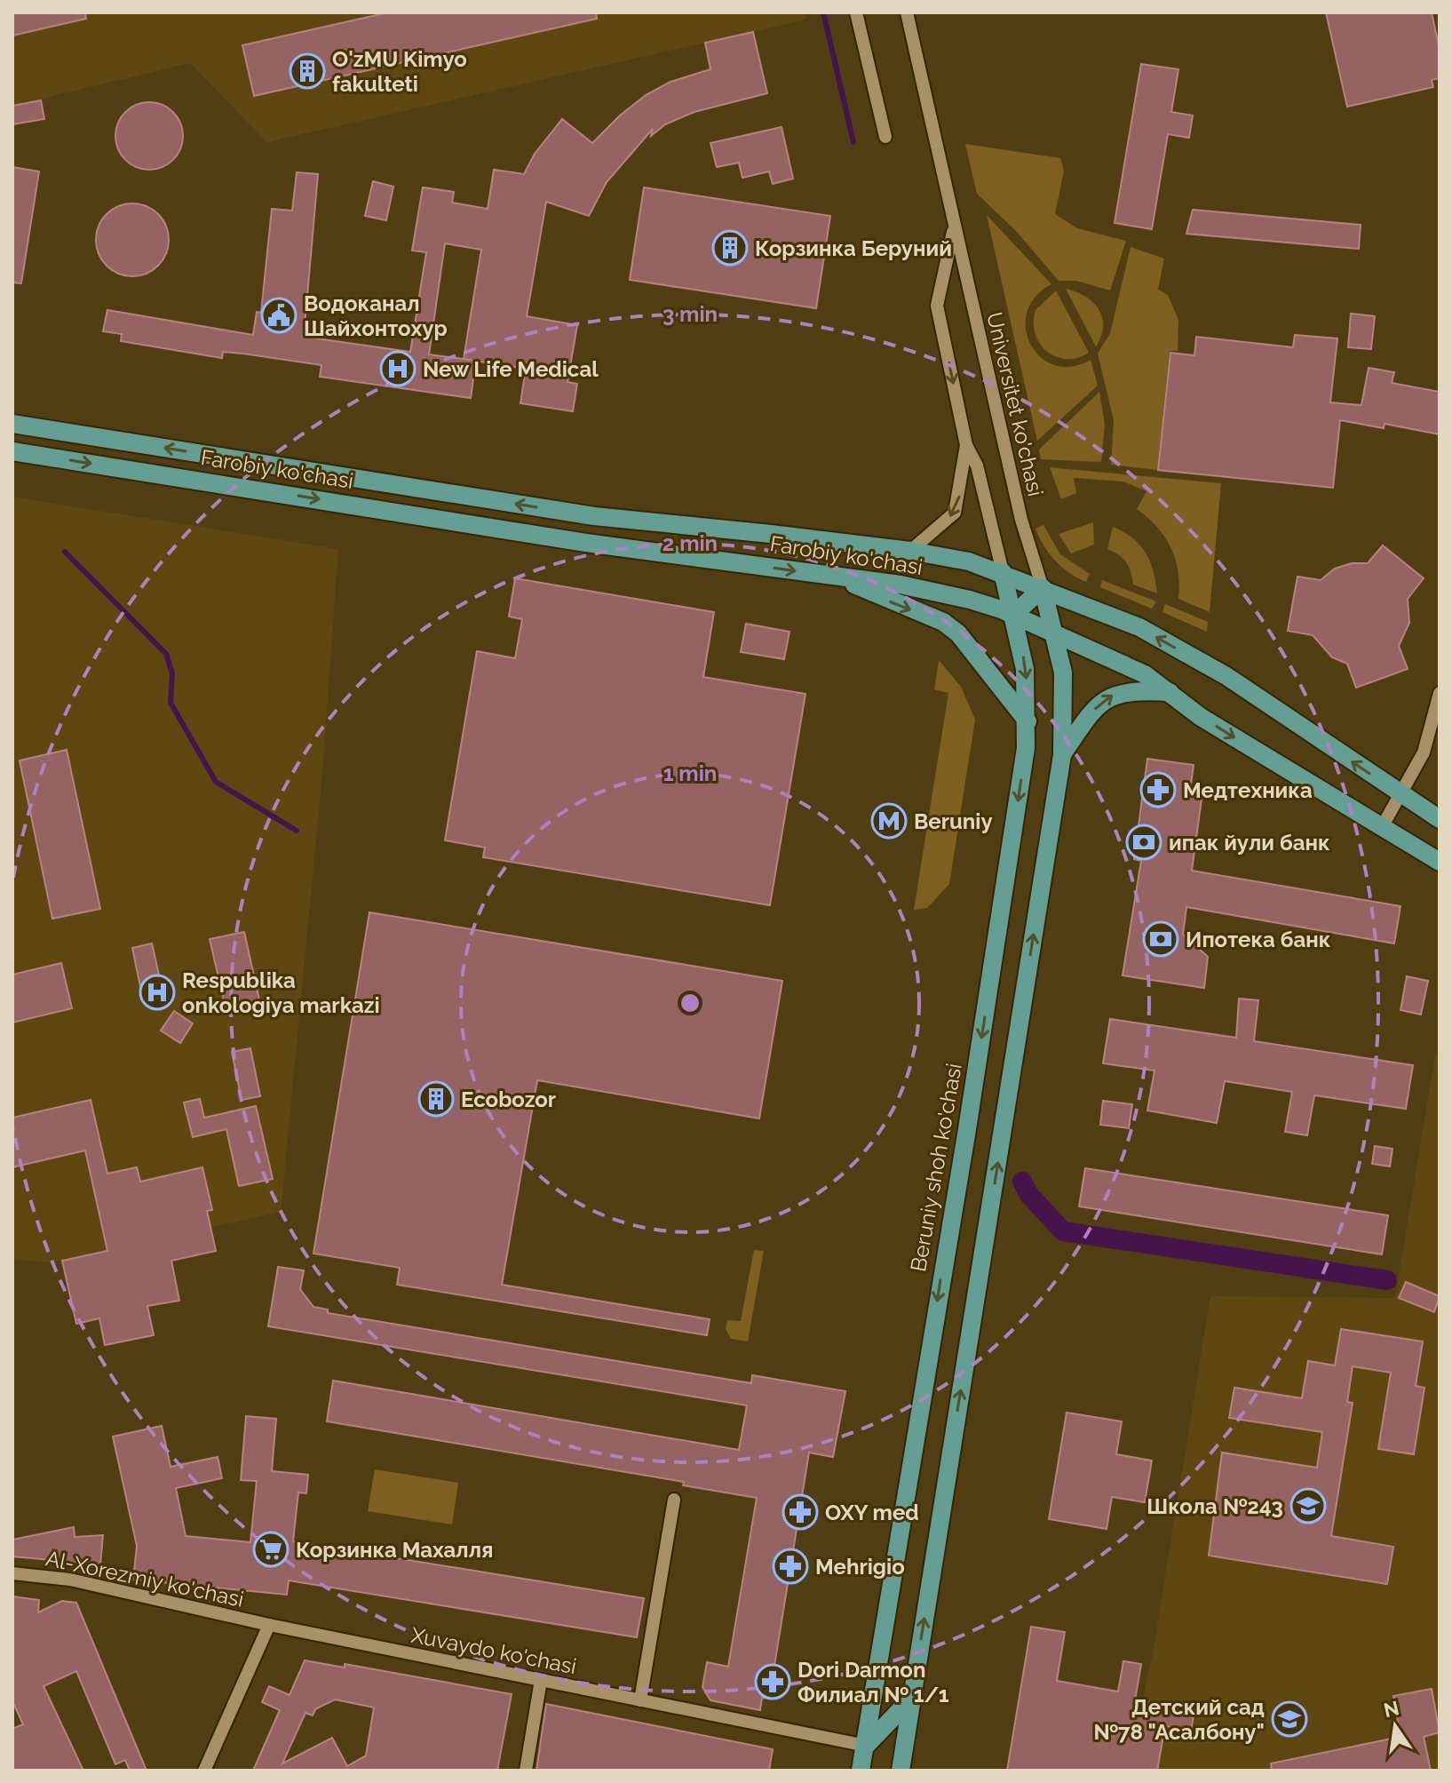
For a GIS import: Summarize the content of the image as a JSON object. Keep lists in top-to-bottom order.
{
  "streets": {
    "main road": ["Farobiy ko'chasi", "Beruniy shoh ko'chasi"],
    "street": ["Universitet ko'chasi", "Al-Xorezmiy ko'chasi", "Xuvaydo ko'chasi"]
  },
  "crossings": [
    ["Universitet ko'chasi", "Farobiy ko'chasi"],
    ["Universitet ko'chasi", "Beruniy shoh ko'chasi"],
    ["Farobiy ko'chasi", "Beruniy shoh ko'chasi"],
    ["Beruniy shoh ko'chasi", "Xuvaydo ko'chasi"],
    ["Al-Xorezmiy ko'chasi", "Xuvaydo ko'chasi"]
  ],
  "places": {
    "building": ["O'zMU Kimyo fakulteti", "Корзинка Беруний", "Ecobozor"],
    "public building": ["Водоканал Шайхонтохур"],
    "hospital": ["New Life Medical", "Respublika onkologiya markazi"],
    "pharmacy": [
      "Медтехника",
      "OXY med",
      "Mehrigio",
      "Dori Darmon Филиал № 1/1"
    ],
    "metro station": ["Beruniy"],
    "bank": ["ипак йули банк", "Ипотека банк"],
    "school or university": ["Школа №243", "Детский сад №78 \"Асалбону\""],
    "supermarket": ["Корзинка Махалля"]
  },
  "north": "top",
  "rings": ["3 min", "2 min", "1 min"]
}
